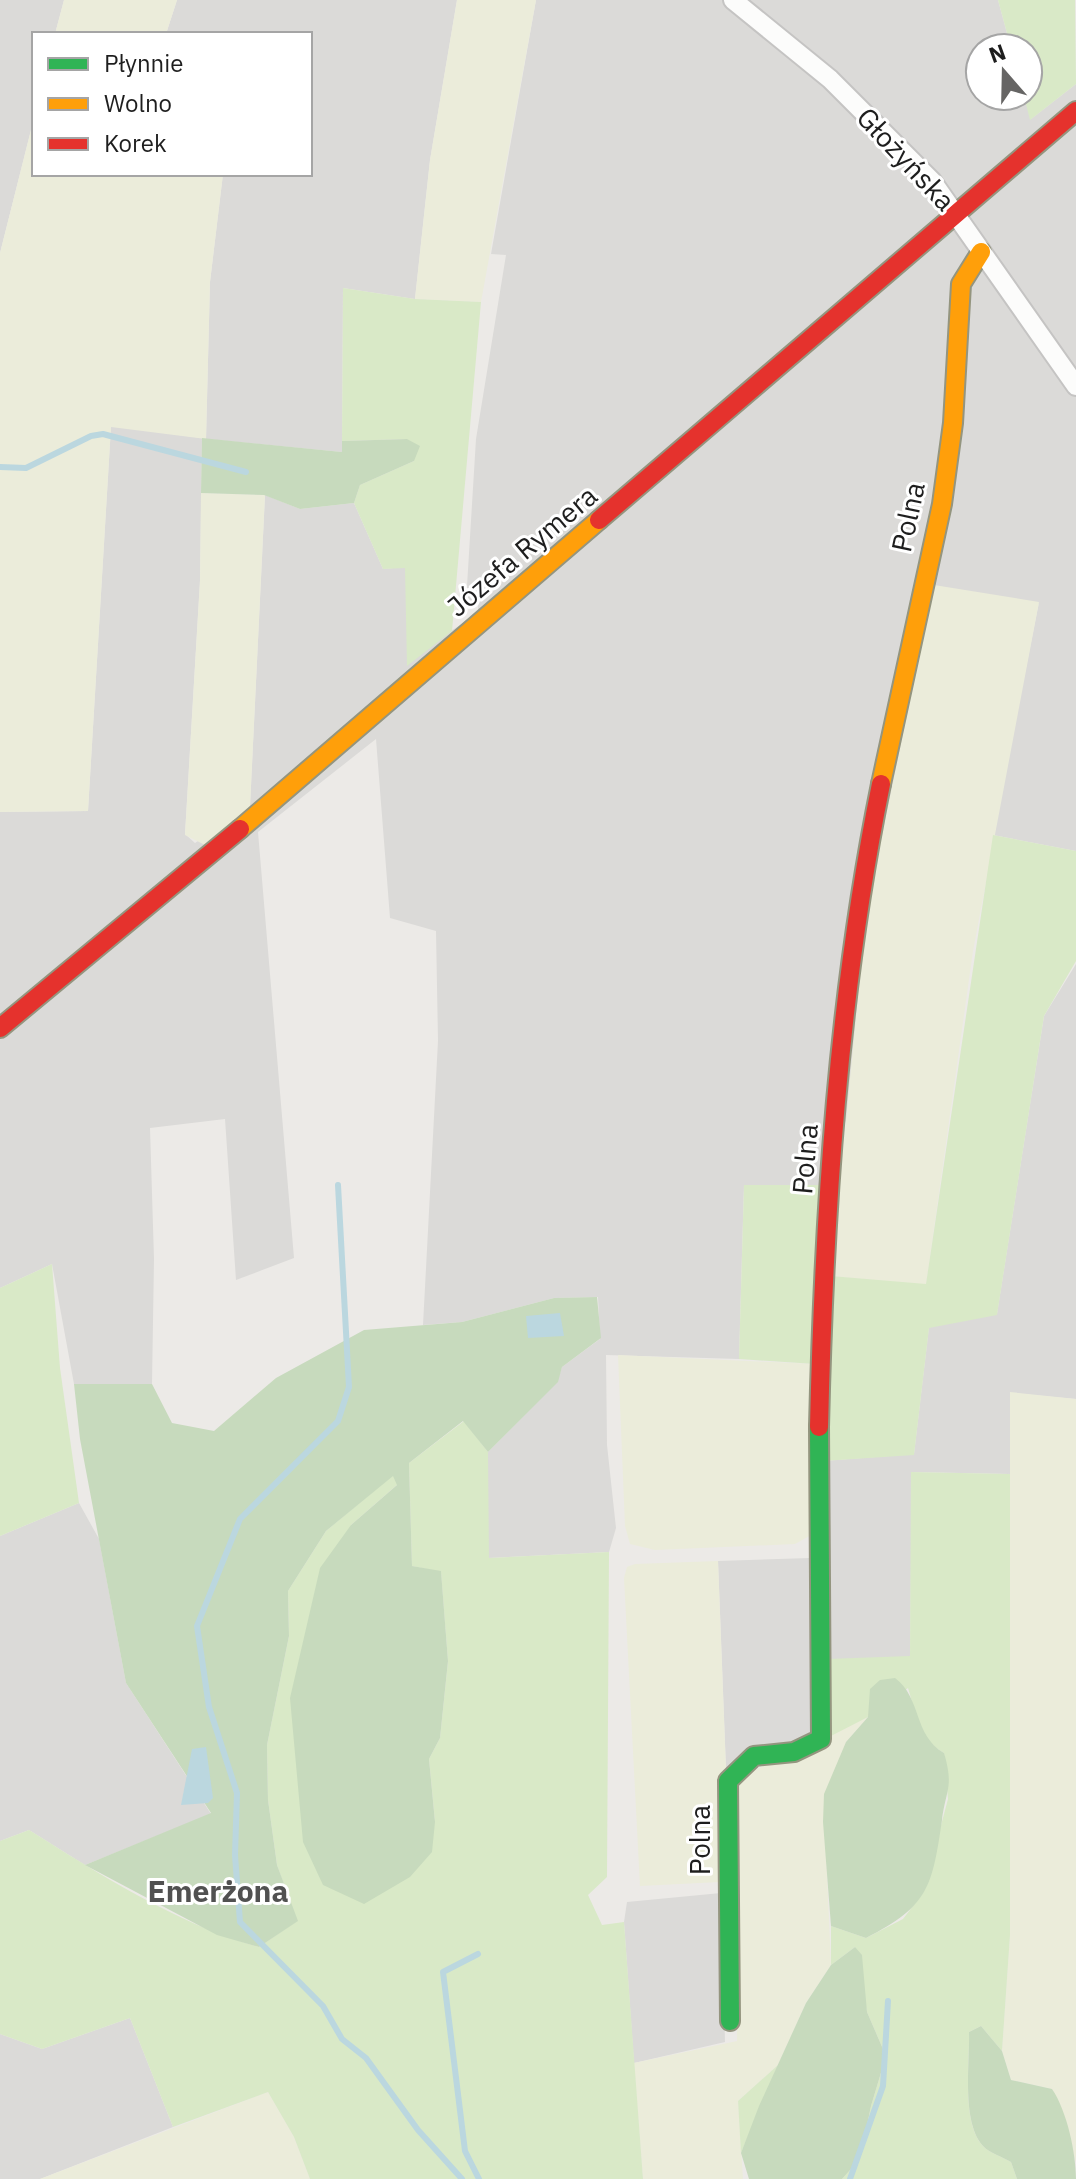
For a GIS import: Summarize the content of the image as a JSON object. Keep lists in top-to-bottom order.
{
  "streets": {
    "street": ["Głożyńska", "Polna", "Józefa Rymera"]
  },
  "crossings": [
    ["Głożyńska", "Polna"],
    ["Głożyńska", "Józefa Rymera"]
  ],
  "districts": ["Emerżona"],
  "legend": ["Płynnie", "Wolno", "Korek"],
  "north": "top"
}
